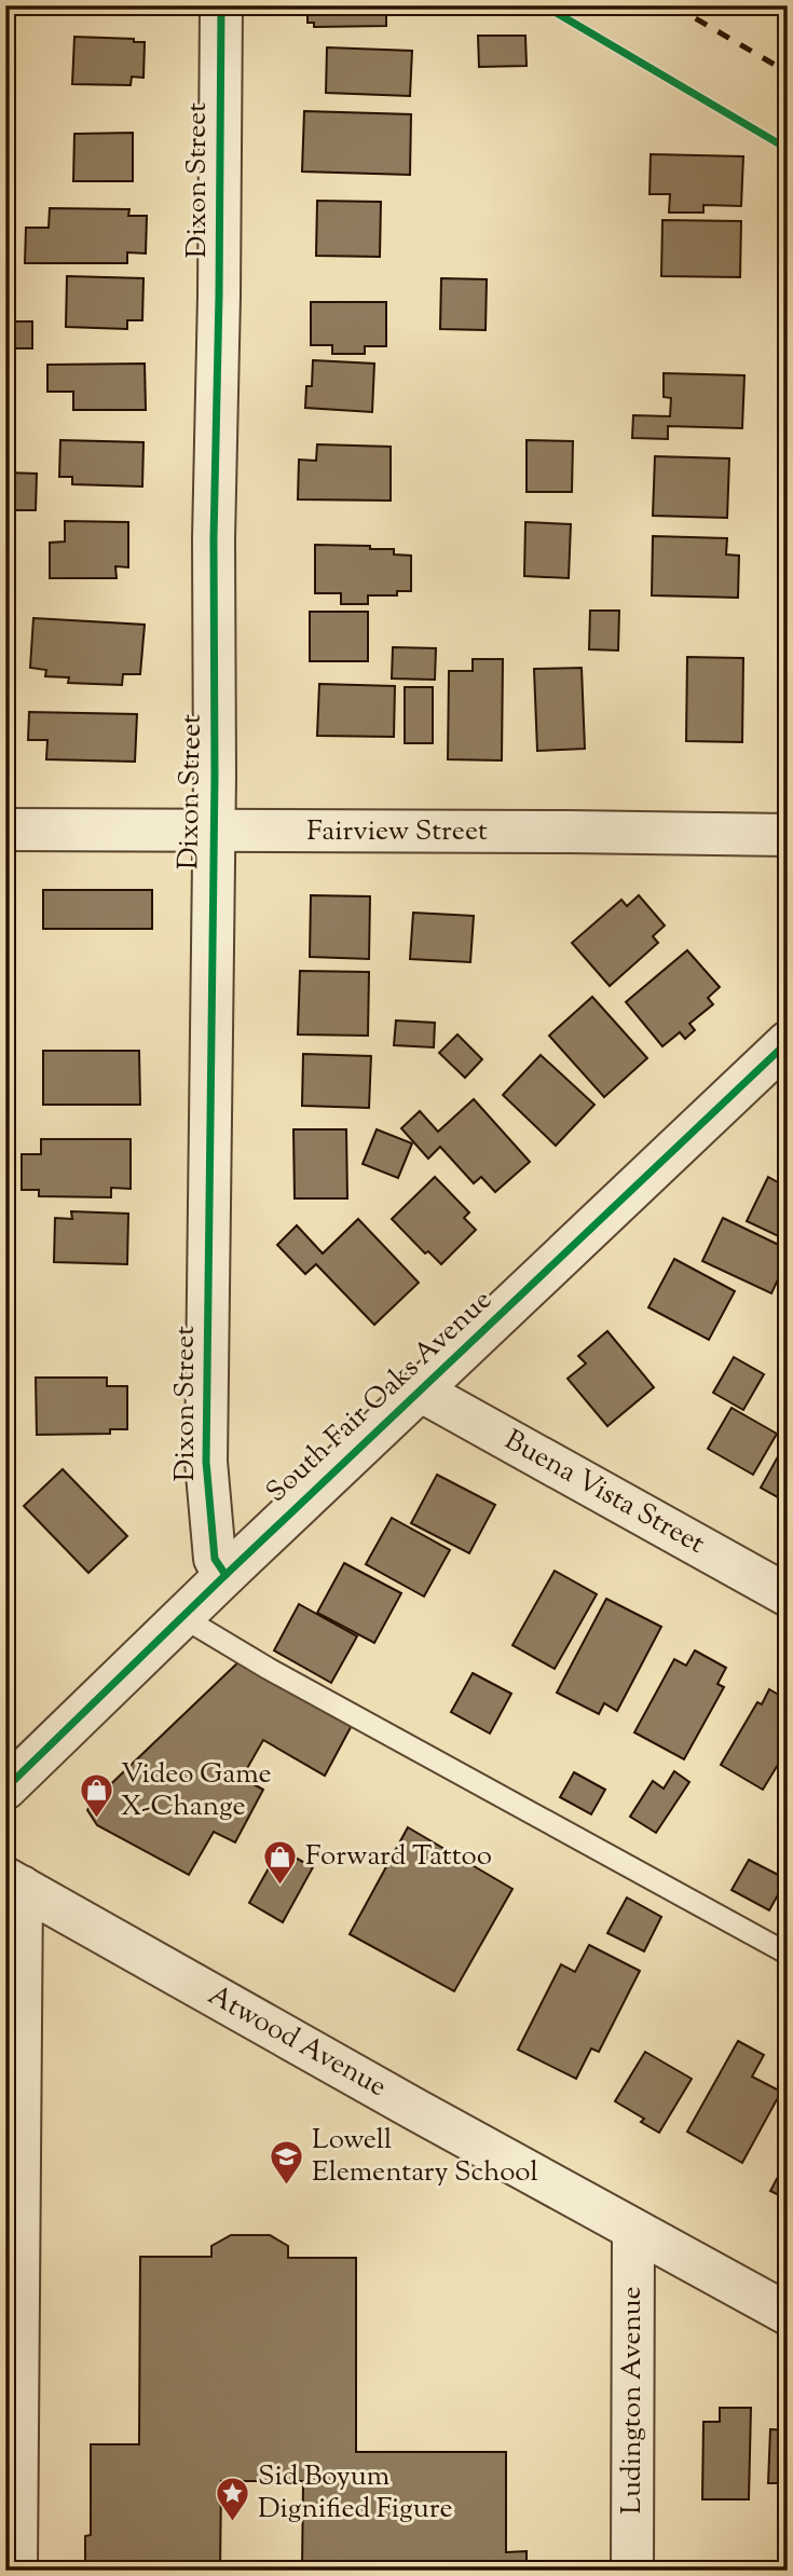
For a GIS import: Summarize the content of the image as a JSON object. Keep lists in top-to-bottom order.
{
  "streets": {
    "street": [
      "Dixon Street",
      "Fairview Street",
      "South Fair Oaks Avenue",
      "Buena Vista Street",
      "Atwood Avenue",
      "Ludington Avenue"
    ]
  },
  "crossings": [
    ["Dixon Street", "Fairview Street"],
    ["Dixon Street", "South Fair Oaks Avenue"],
    ["South Fair Oaks Avenue", "Buena Vista Street"],
    ["Atwood Avenue", "Ludington Avenue"]
  ],
  "places": {
    "shop": ["Video Game X-Change", "Forward Tattoo"],
    "school or university": ["Lowell Elementary School"],
    "place": ["Sid Boyum Dignified Figure"]
  }
}
